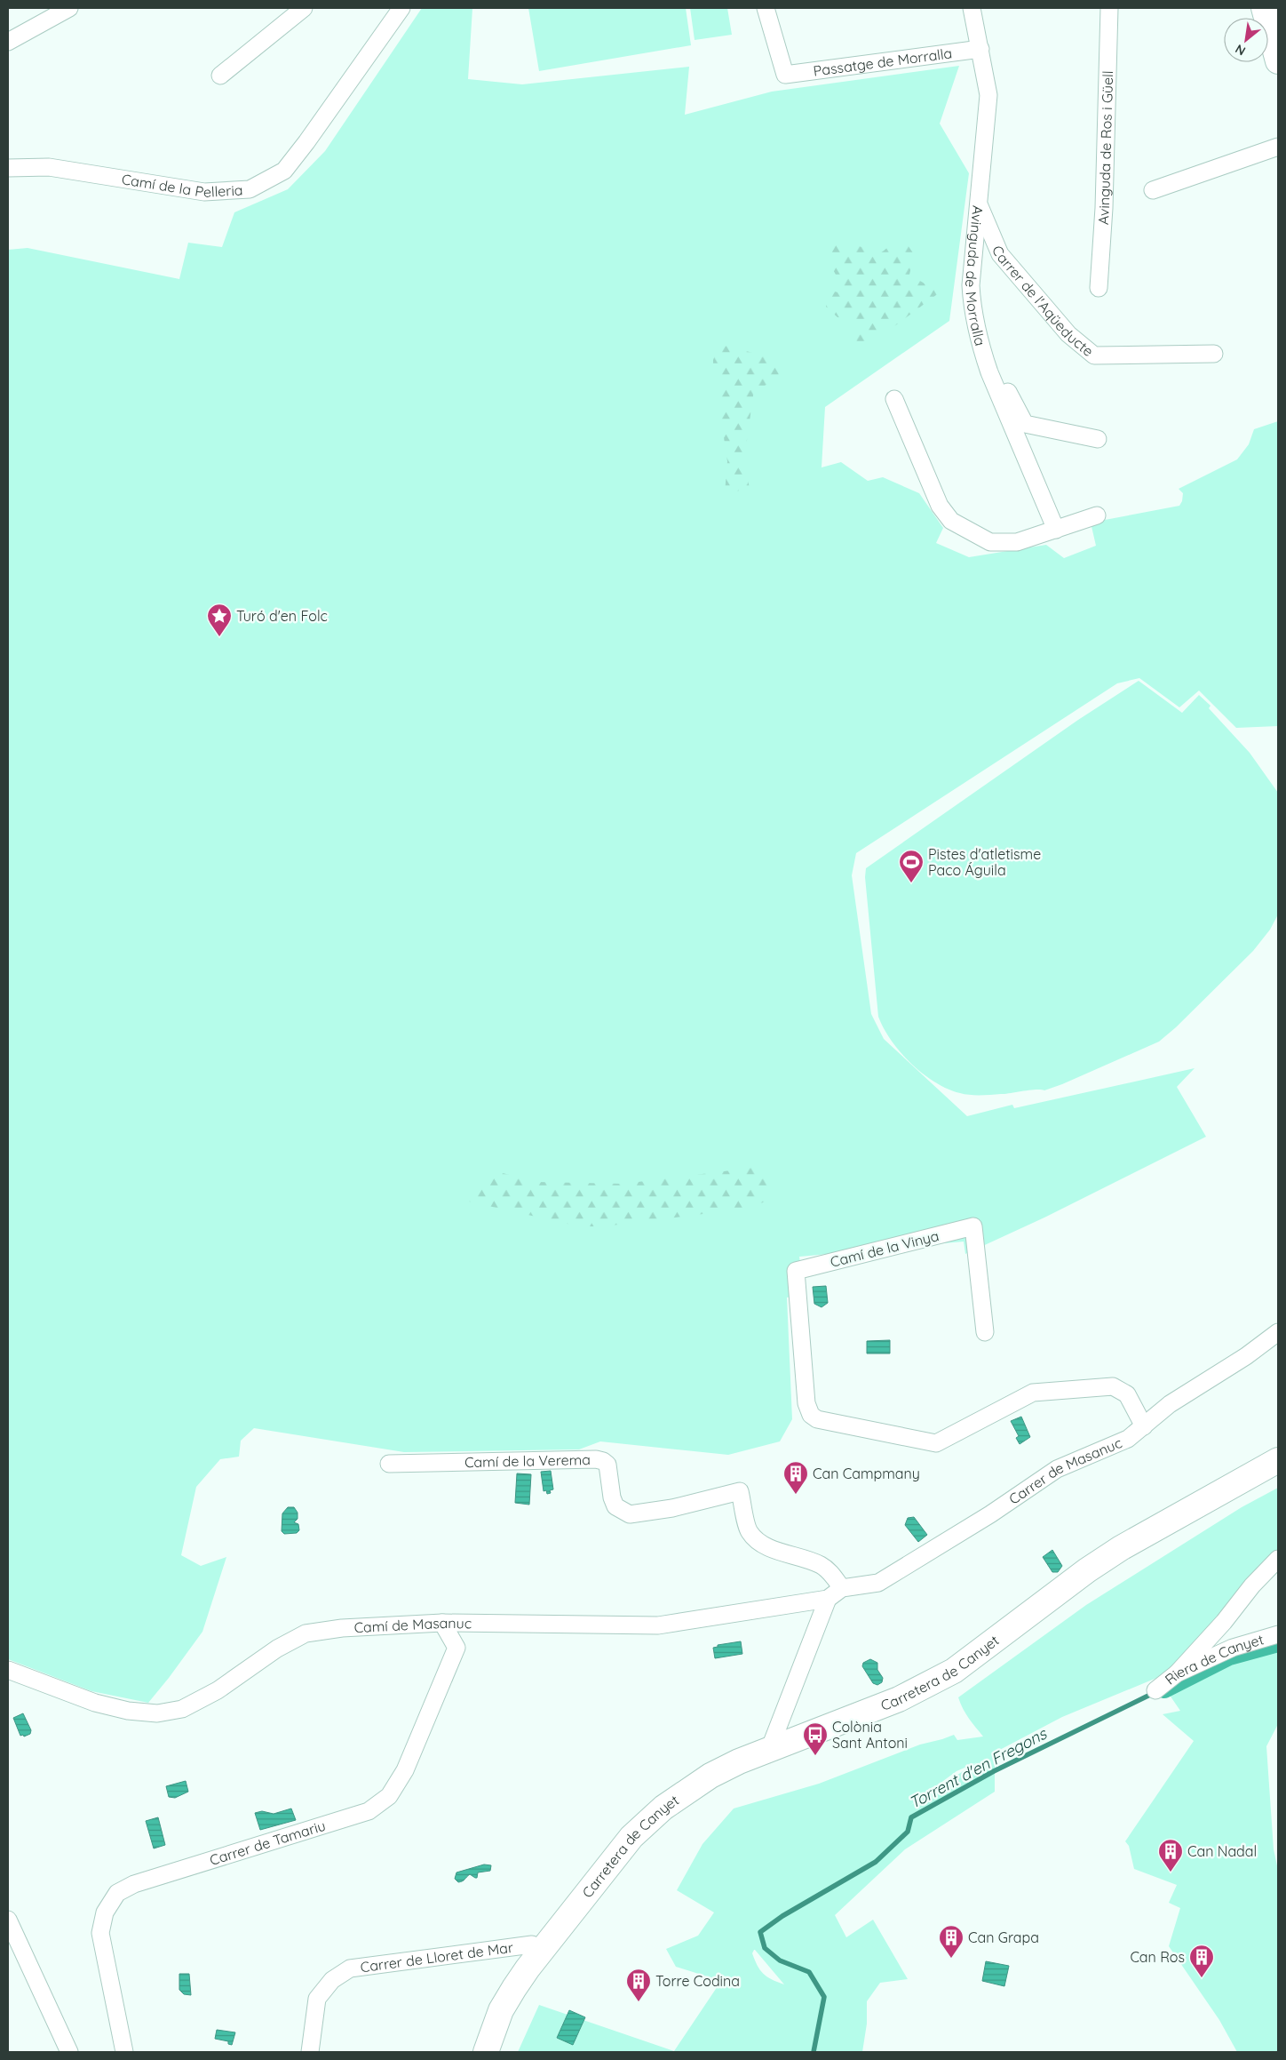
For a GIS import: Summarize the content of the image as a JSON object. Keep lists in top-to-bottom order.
{
  "streets": {
    "street": [
      "Passatge de Morralla",
      "Avinguda de Ros i Güell",
      "Camí de la Pelleria",
      "Avinguda de Morralla",
      "Carrer de l'Aqüeducte",
      "Camí de la Vinya",
      "Camí de la Verema",
      "Carrer de Masanuc",
      "Camí de Masanuc",
      "Riera de Canyet",
      "Carretera de Canyet",
      "Carrer de Tamariu",
      "Carrer de Lloret de Mar"
    ]
  },
  "crossings": [
    ["Passatge de Morralla", "Avinguda de Morralla"],
    ["Avinguda de Morralla", "Carrer de l'Aqüeducte"],
    ["Camí de la Vinya", "Carrer de Masanuc"],
    ["Camí de la Verema", "Carrer de Masanuc"],
    ["Camí de la Verema", "Camí de Masanuc"],
    ["Carrer de Masanuc", "Camí de Masanuc"],
    ["Camí de Masanuc", "Carrer de Tamariu"],
    ["Carretera de Canyet", "Carrer de Lloret de Mar"]
  ],
  "water": ["Torrent d'en Fregons"],
  "places": {
    "place": ["Turó d'en Folc"],
    "sports": ["Pistes d'atletisme Paco Águila"],
    "building": [
      "Can Campmany",
      "Can Nadal",
      "Can Grapa",
      "Can Ros",
      "Torre Codina"
    ],
    "bus stop": ["Colònia Sant Antoni"]
  },
  "north": "bottom left"
}
